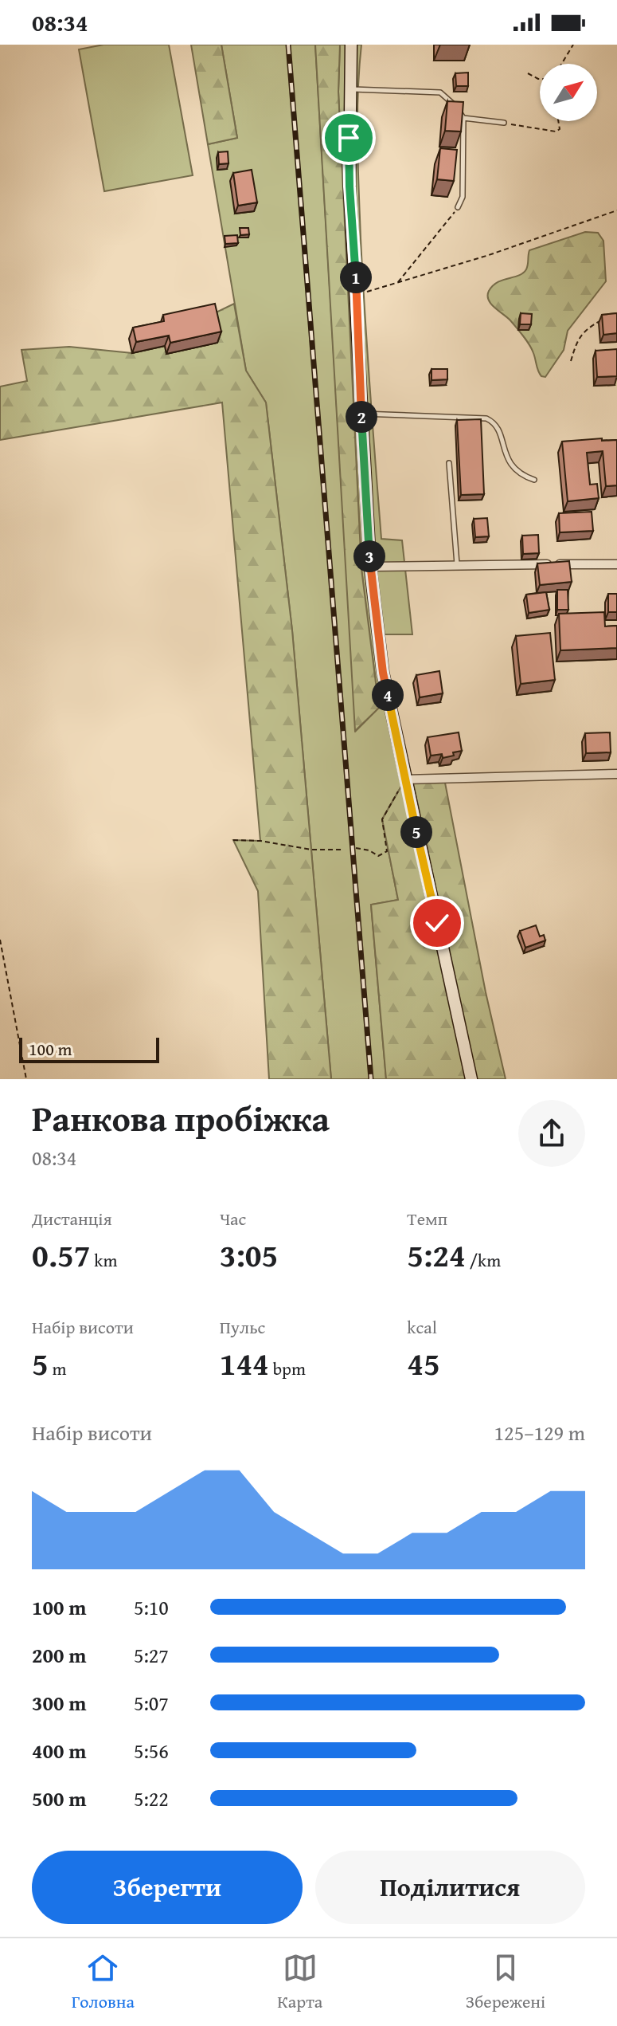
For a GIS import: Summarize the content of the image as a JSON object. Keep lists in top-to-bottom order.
{
  "scale_bar": "100 m",
  "north": "top right",
  "page": {
    "status": "08:34",
    "pins": [
      "1",
      "2",
      "3",
      "4",
      "5"
    ],
    "scale": "100 m",
    "heading": ["Ранкова пробіжка", "08:34"],
    "stats": [
      ["Дистанція", "0.57 km"],
      ["Час", "3:05"],
      ["Темп", "5:24 /km"],
      ["Набір висоти", "5 m"],
      ["Пульс", "144 bpm"],
      ["kcal", "45"]
    ],
    "chart": ["Набір висоти", "125–129 m"],
    "list": [
      {
        "name": "100 m",
        "note": "5:10"
      },
      {
        "name": "200 m",
        "note": "5:27"
      },
      {
        "name": "300 m",
        "note": "5:07"
      },
      {
        "name": "400 m",
        "note": "5:56"
      },
      {
        "name": "500 m",
        "note": "5:22"
      }
    ],
    "buttons": ["Зберегти", "Поділитися"],
    "tabs": ["Головна", "Карта", "Збережені"]
  }
}
